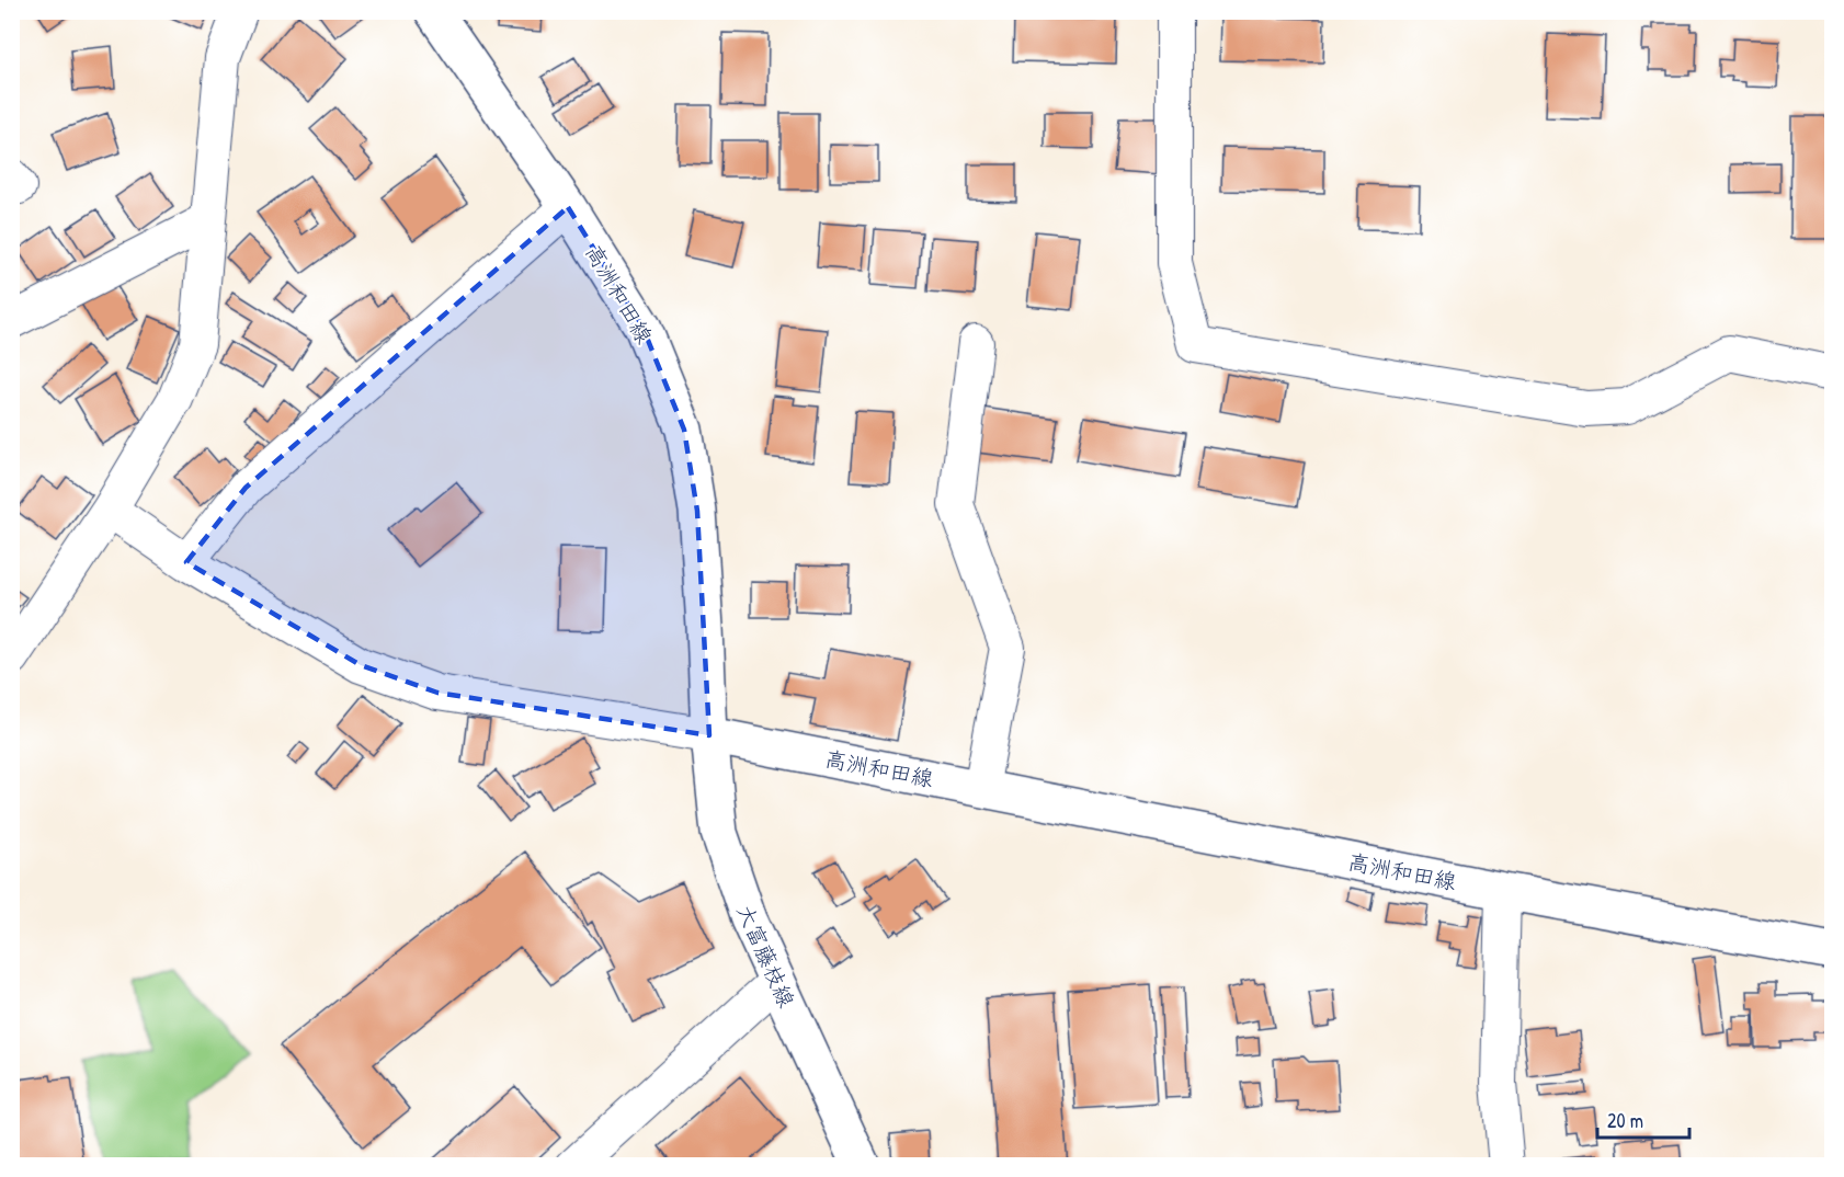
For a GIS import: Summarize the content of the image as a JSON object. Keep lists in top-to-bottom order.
{
  "streets": {
    "main road": ["高洲和田線", "大富藤枝線"]
  },
  "crossings": [
    ["高洲和田線", "大富藤枝線"]
  ],
  "scale_bar": "20 m"
}
